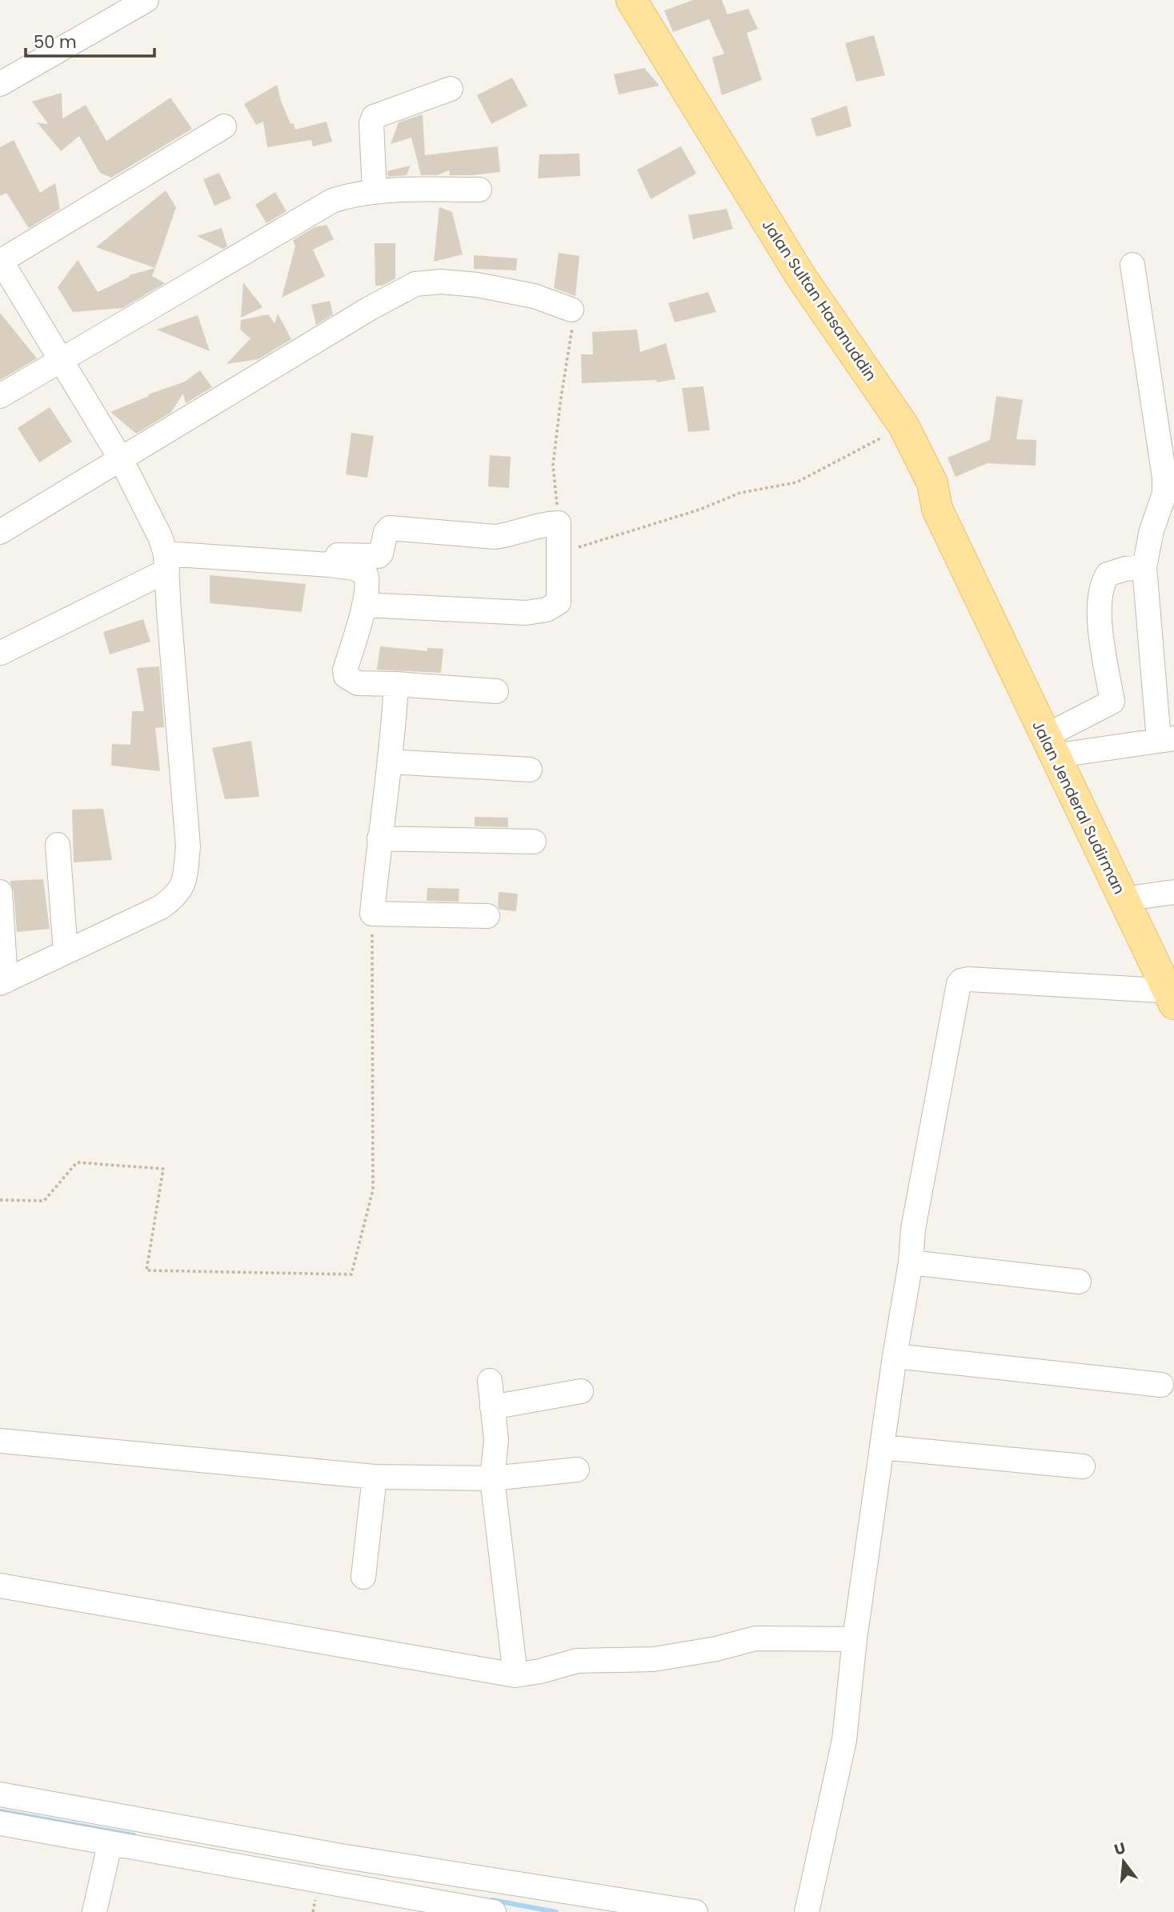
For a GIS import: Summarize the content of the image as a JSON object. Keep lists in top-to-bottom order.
{
  "streets": {
    "main road": ["Jalan Sultan Hasanuddin", "Jalan Jenderal Sudirman"]
  },
  "crossings": [
    ["Jalan Sultan Hasanuddin", "Jalan Jenderal Sudirman"]
  ],
  "scale_bar": "50 m",
  "north": "top"
}
